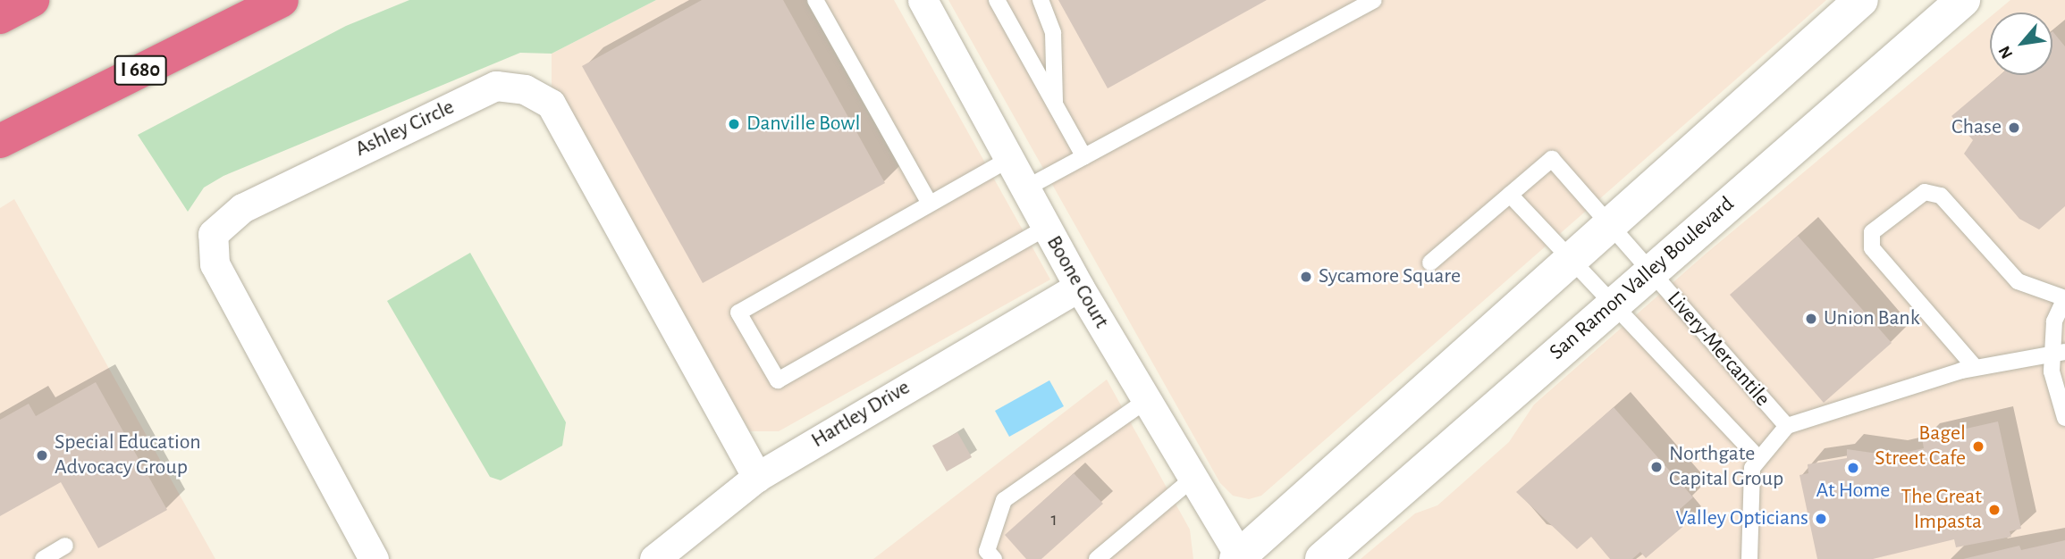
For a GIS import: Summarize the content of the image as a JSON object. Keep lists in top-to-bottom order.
{
  "streets": {
    "highway": ["I 680"],
    "main road": ["San Ramon Valley Boulevard"],
    "street": ["Ashley Circle", "Boone Court", "Hartley Drive"],
    "lane": ["Livery-Mercantile"]
  },
  "crossings": [
    ["Ashley Circle", "Hartley Drive"],
    ["San Ramon Valley Boulevard", "Livery-Mercantile"],
    ["Boone Court", "Hartley Drive"]
  ],
  "places": [
    "Danville Bowl",
    "Chase",
    "Sycamore Square",
    "Union Bank",
    "Bagel Street Cafe",
    "Special Education Advocacy Group",
    "Northgate Capital Group",
    "At Home",
    "The Great Impasta",
    "Valley Opticians"
  ],
  "house_numbers": ["1"],
  "north": "bottom left"
}
